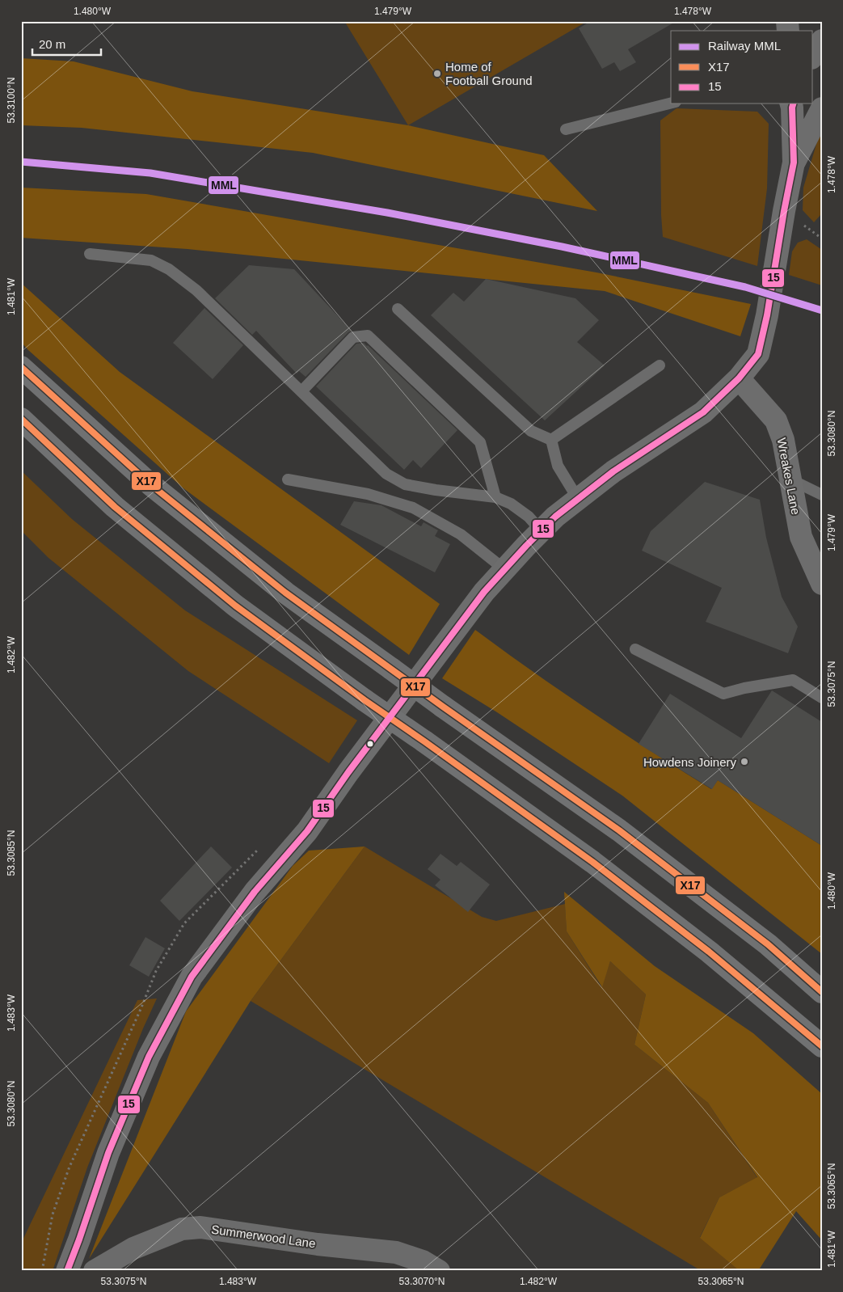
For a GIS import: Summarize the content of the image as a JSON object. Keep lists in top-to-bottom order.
{
  "streets": {
    "main road": ["Wreakes Lane"],
    "street": ["Summerwood Lane"]
  },
  "places": ["Home of Football Ground", "Howdens Joinery"],
  "lines": ["transit line 15", "rail line MML", "transit line X17"],
  "legend": ["Railway MML", "X17", "15"],
  "scale_bar": "20 m",
  "coordinates": [
    "1.480°W",
    "1.479°W",
    "1.478°W",
    "53.3100°N",
    "1.481°W",
    "53.3080°N",
    "1.482°W",
    "53.3075°N",
    "53.3085°N",
    "1.483°W",
    "53.3065°N",
    "53.3070°N"
  ]
}
